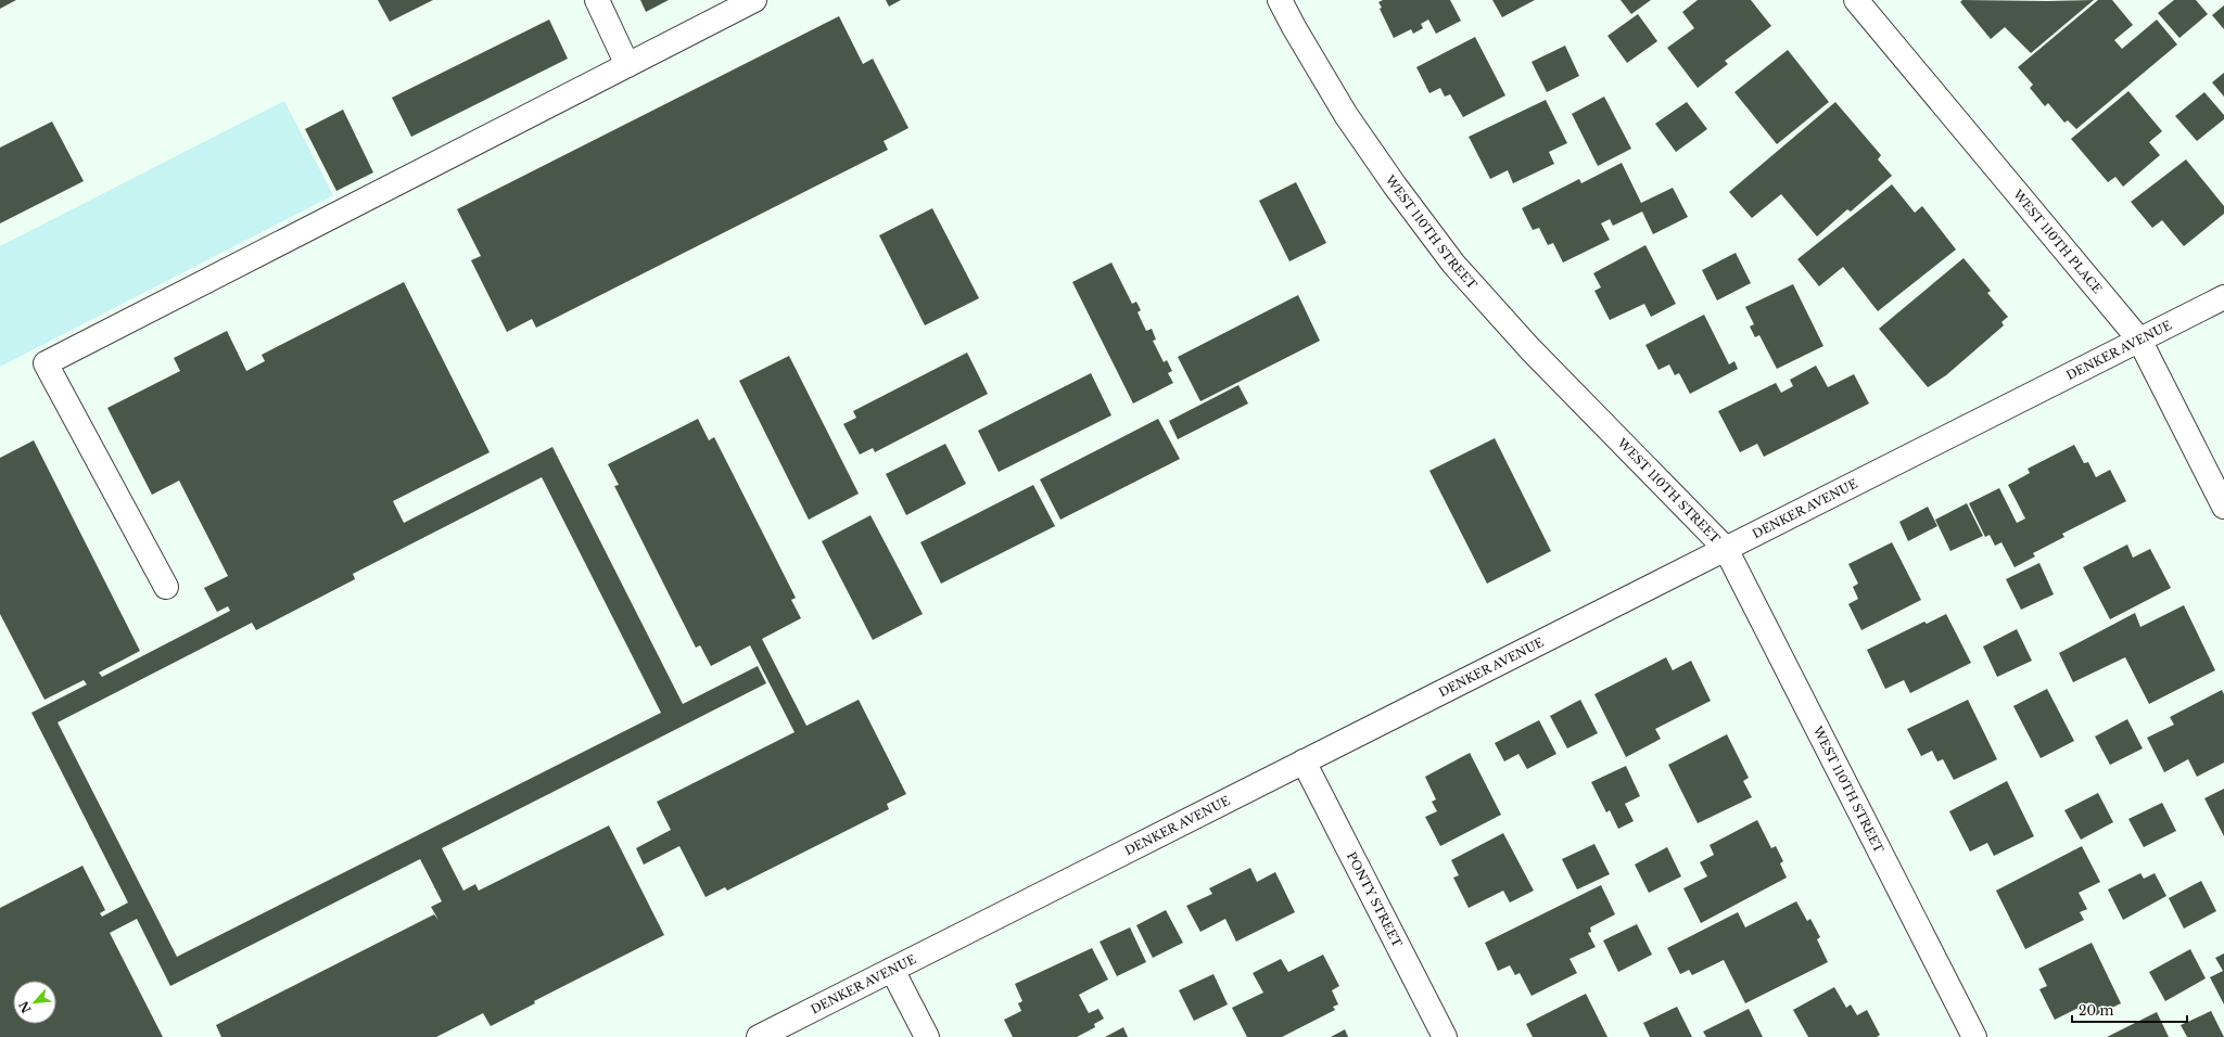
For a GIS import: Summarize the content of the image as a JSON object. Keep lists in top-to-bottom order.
{
  "streets": {
    "street": [
      "WEST 110TH STREET",
      "WEST 110TH PLACE",
      "DENKER AVENUE",
      "PONTY STREET"
    ]
  },
  "crossings": [
    ["WEST 110TH STREET", "DENKER AVENUE"],
    ["WEST 110TH PLACE", "DENKER AVENUE"],
    ["DENKER AVENUE", "PONTY STREET"]
  ],
  "scale_bar": "20 m",
  "north": "bottom left"
}
